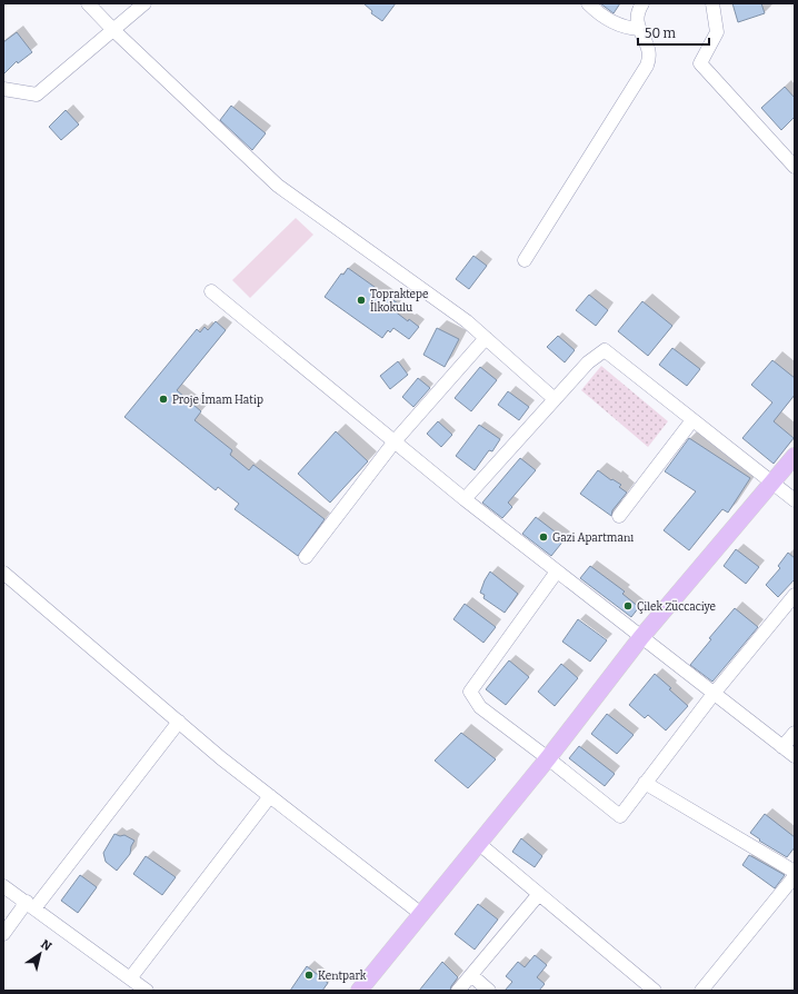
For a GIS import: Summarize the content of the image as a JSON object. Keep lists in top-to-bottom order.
{
  "places": [
    "Topraktepe İlkokulu",
    "Proje İmam Hatip",
    "Gazi Apartmanı",
    "Çilek Züccaciye",
    "Kentpark"
  ],
  "scale_bar": "50 m",
  "north": "top right"
}
